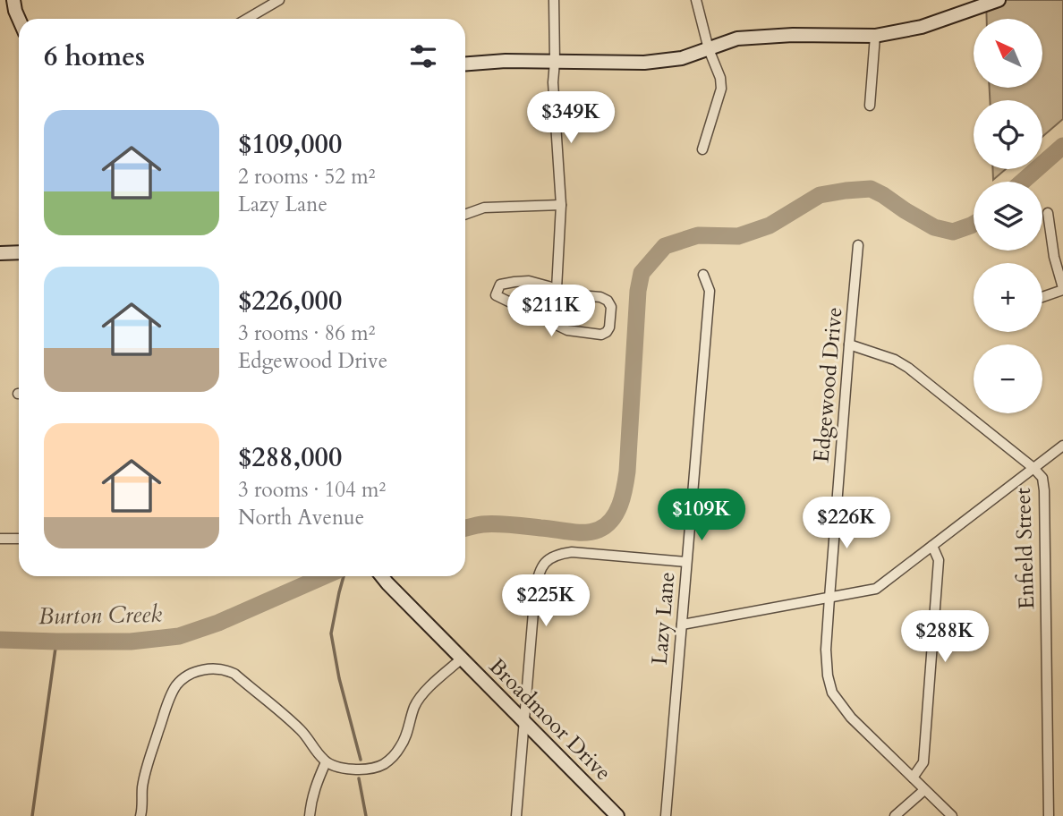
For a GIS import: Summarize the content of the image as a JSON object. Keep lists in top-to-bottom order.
{
  "streets": {
    "street": [
      "Edgewood Drive",
      "Enfield Street",
      "Lazy Lane",
      "Broadmoor Drive"
    ]
  },
  "crossings": [
    ["Edgewood Drive", "Enfield Street"]
  ],
  "water": ["Burton Creek"],
  "north": "top left",
  "page": {
    "map_buttons": ["+", "−"],
    "heading": "6 homes",
    "price": [
      "$349K",
      "$211K",
      "$109K",
      "$226K",
      "$225K",
      "$288K"
    ],
    "list": [
      {
        "name": "$109,000",
        "note": "2 rooms · 52 m² · Lazy Lane"
      },
      {
        "name": "$226,000",
        "note": "3 rooms · 86 m² · Edgewood Drive"
      },
      {
        "name": "$288,000",
        "note": "3 rooms · 104 m² · North Avenue"
      }
    ]
  }
}
